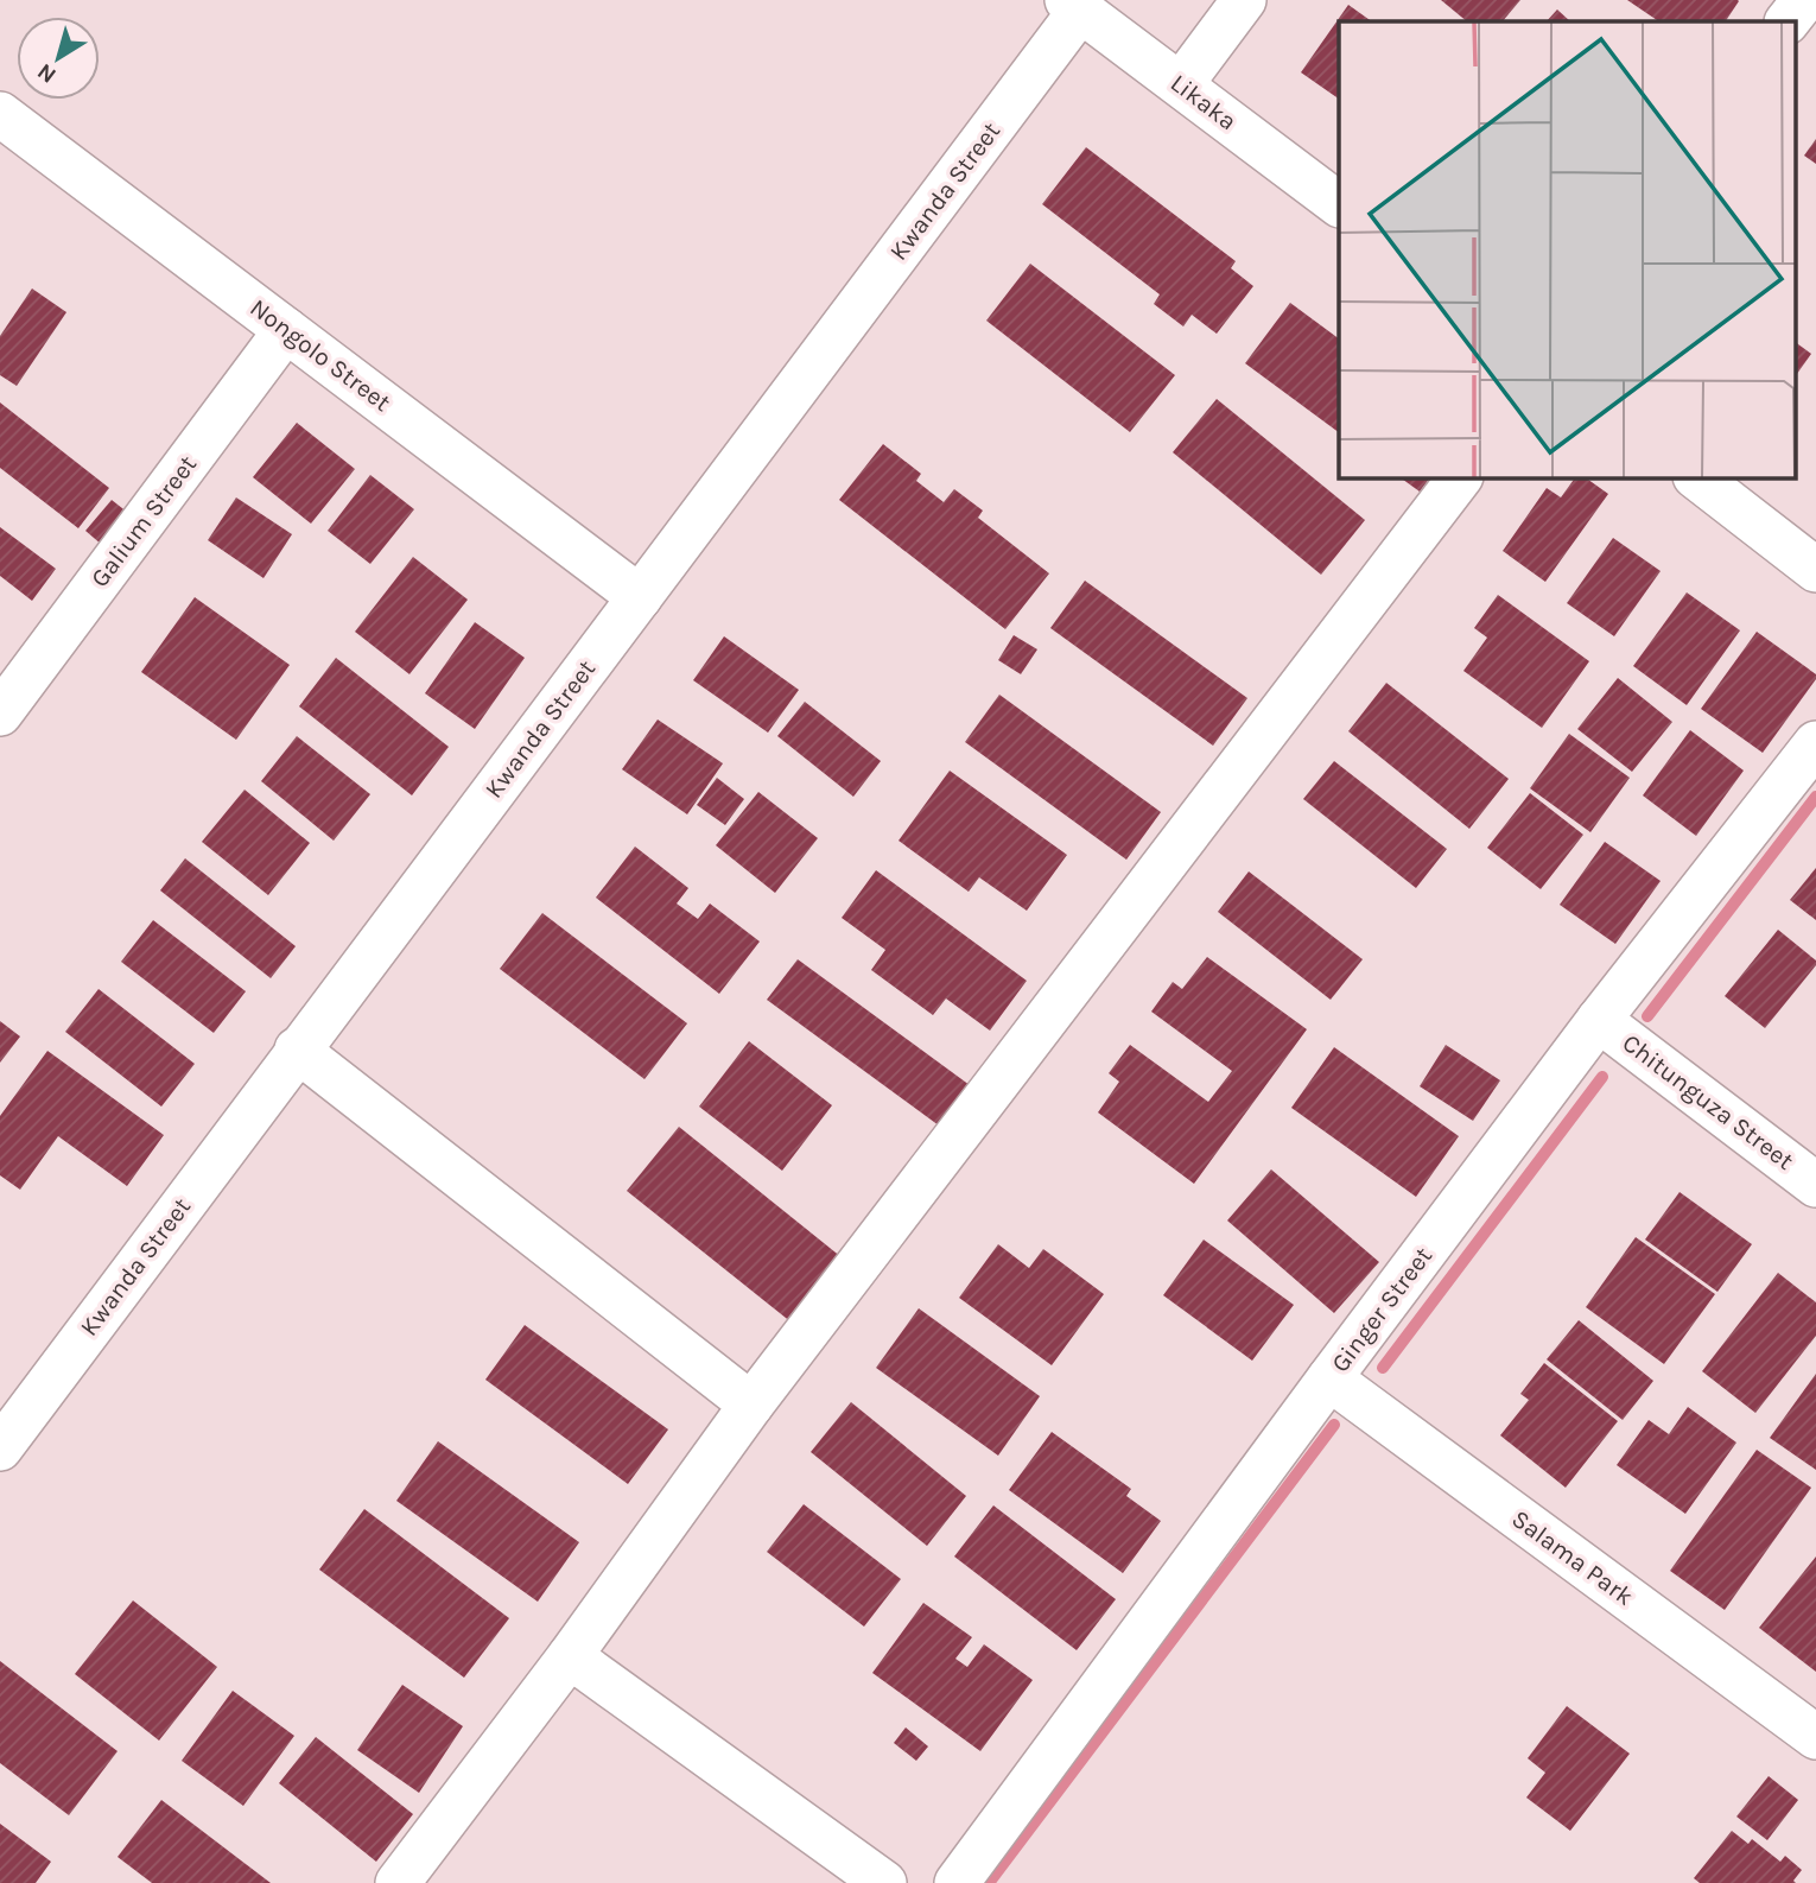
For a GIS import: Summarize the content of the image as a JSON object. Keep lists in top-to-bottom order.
{
  "streets": {
    "street": [
      "Likaka",
      "Kwanda Street",
      "Nongolo Street",
      "Galium Street",
      "Chitunguza Street",
      "Ginger Street",
      "Salama Park"
    ]
  },
  "crossings": [
    ["Likaka", "Kwanda Street"],
    ["Kwanda Street", "Nongolo Street"],
    ["Nongolo Street", "Galium Street"],
    ["Chitunguza Street", "Ginger Street"],
    ["Ginger Street", "Salama Park"]
  ],
  "north": "bottom left"
}
